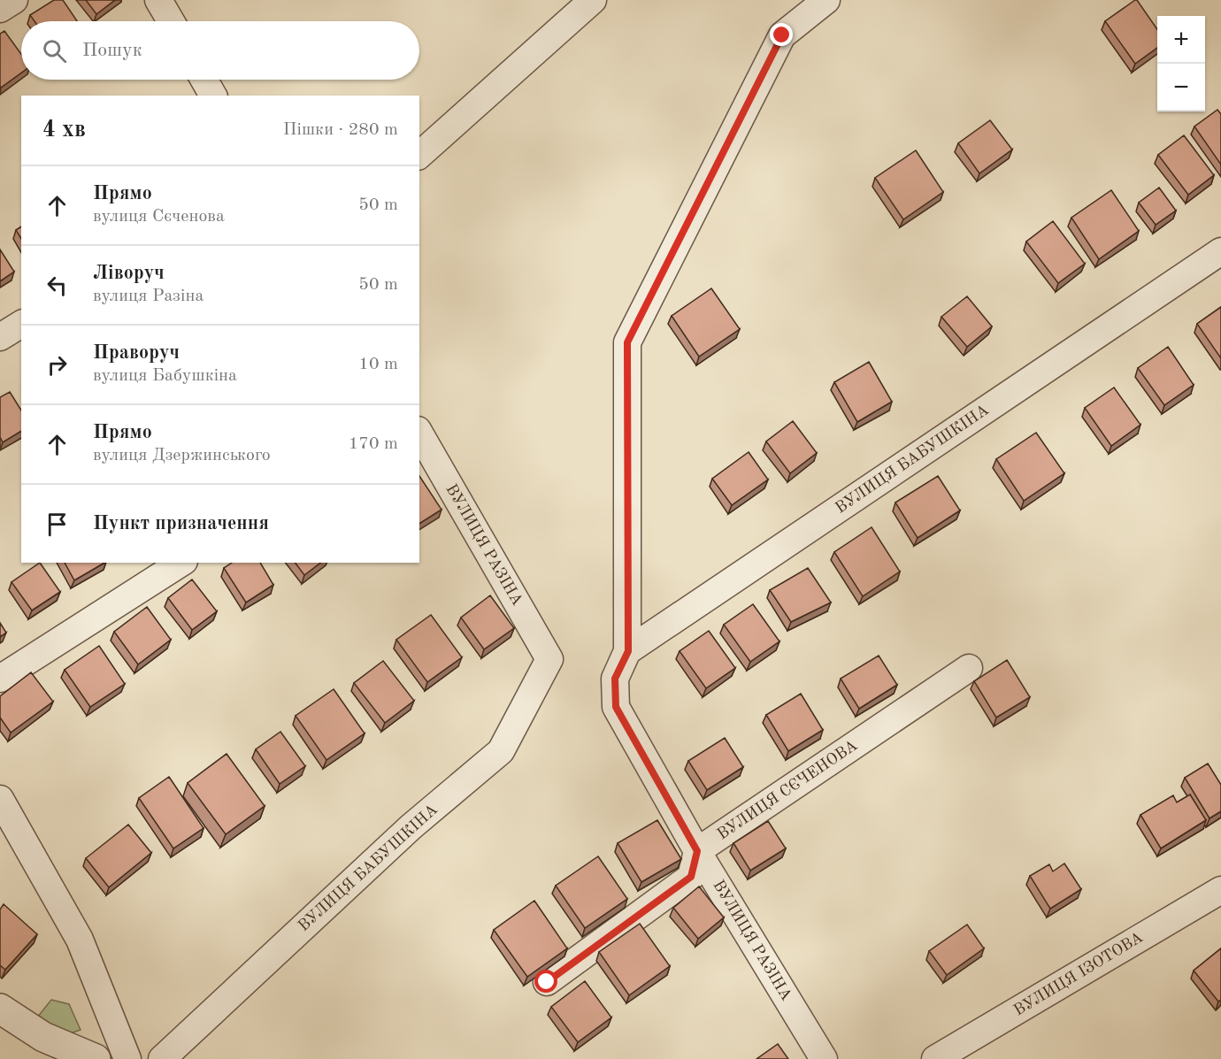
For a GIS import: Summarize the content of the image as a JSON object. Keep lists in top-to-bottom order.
{
  "streets": {
    "street": [
      "ВУЛИЦЯ БАБУШКІНА",
      "ВУЛИЦЯ РАЗІНА",
      "ВУЛИЦЯ СЄЧЕНОВА",
      "ВУЛИЦЯ ІЗОТОВА"
    ]
  },
  "crossings": [
    ["ВУЛИЦЯ БАБУШКІНА", "ВУЛИЦЯ РАЗІНА"],
    ["ВУЛИЦЯ РАЗІНА", "ВУЛИЦЯ СЄЧЕНОВА"]
  ],
  "page": {
    "map_buttons": ["+", "−"],
    "search": "Пошук",
    "heading": ["4 хв", "Пішки · 280 m"],
    "list": [
      ["Прямо", "вулиця Сєченова", "50 m"],
      ["Ліворуч", "вулиця Разіна", "50 m"],
      ["Праворуч", "вулиця Бабушкіна", "10 m"],
      ["Прямо", "вулиця Дзержинського", "170 m"],
      "Пункт призначення"
    ]
  }
}
